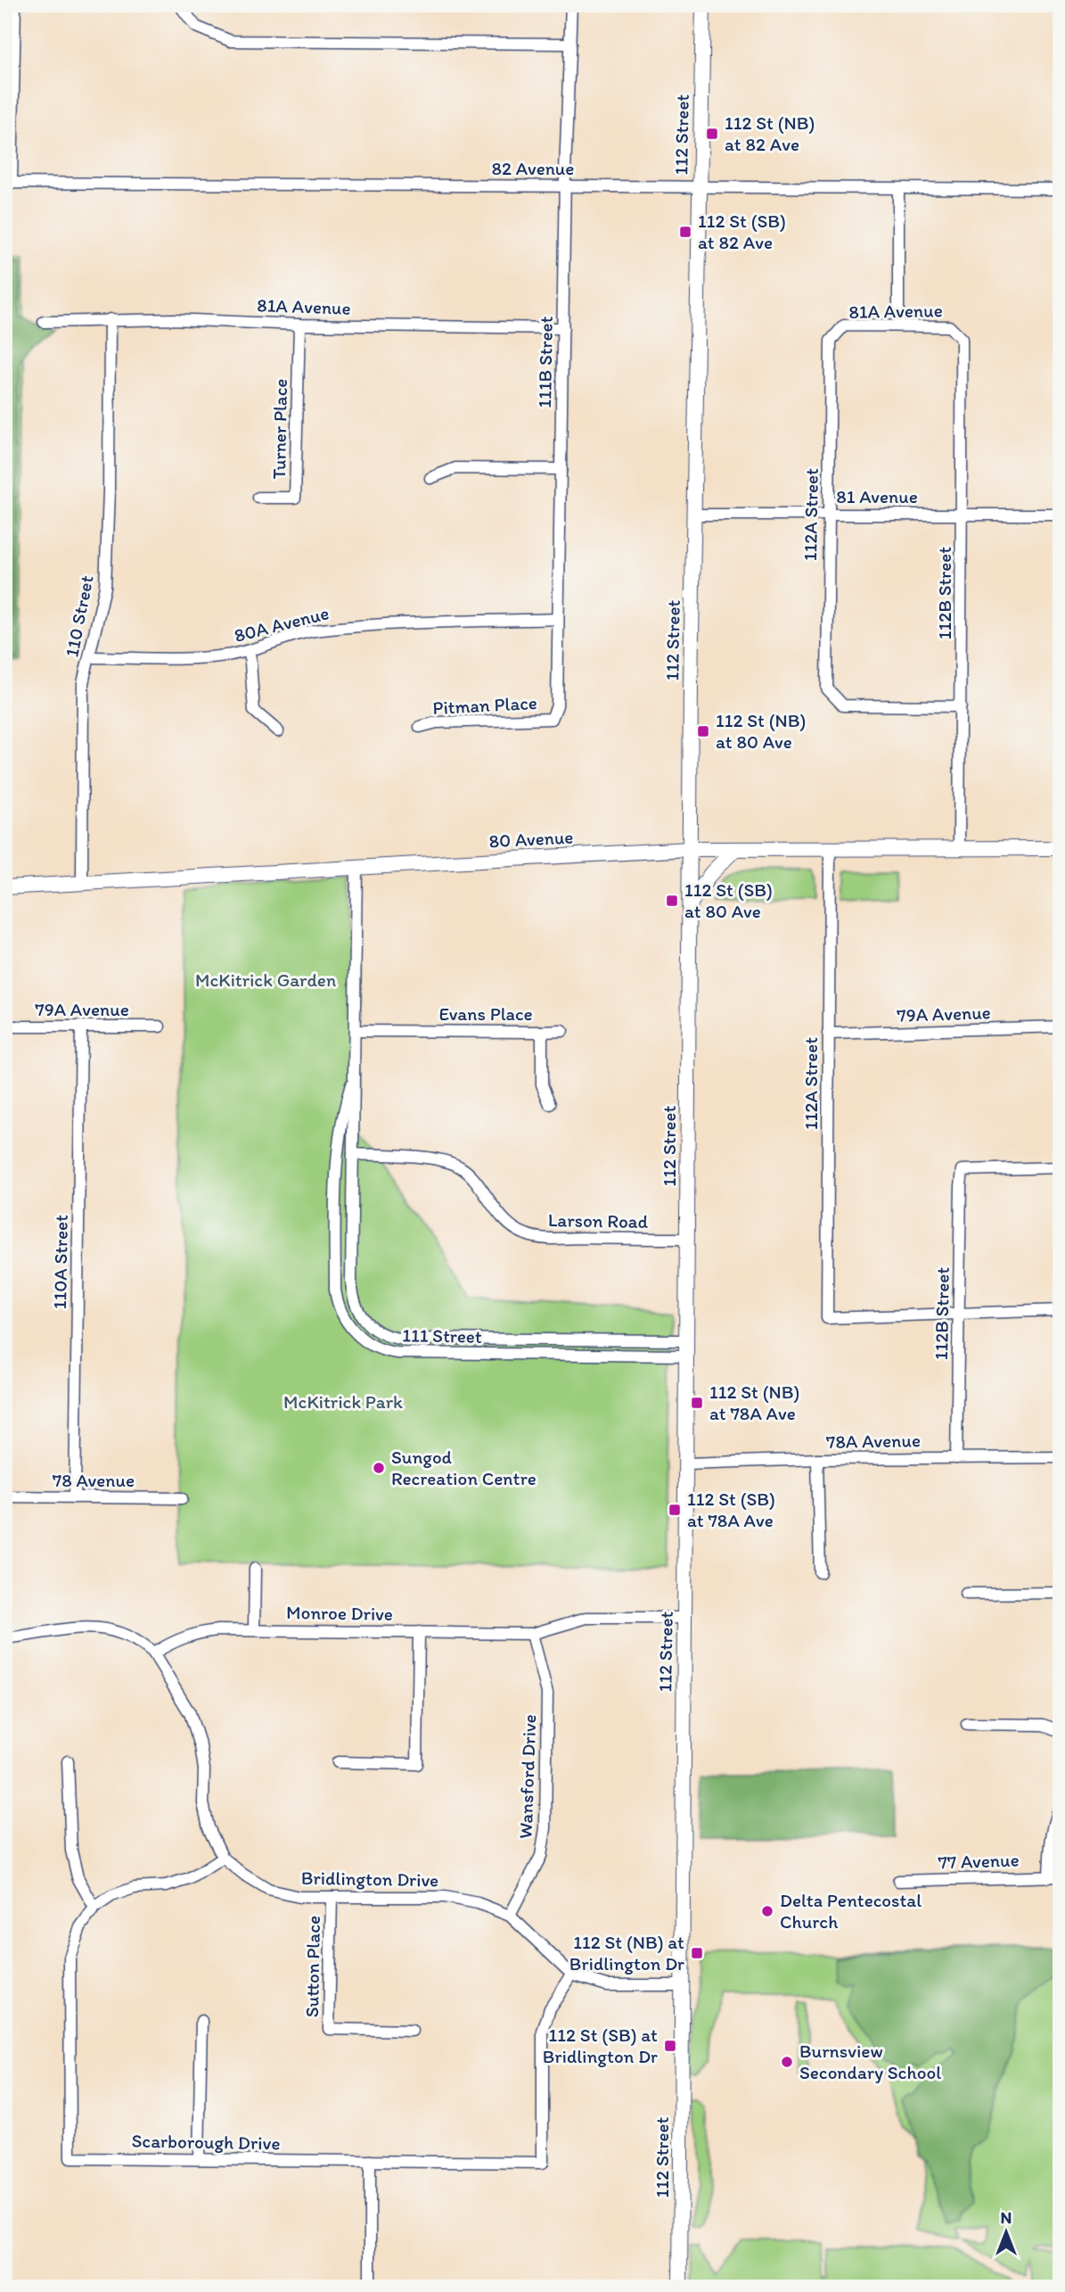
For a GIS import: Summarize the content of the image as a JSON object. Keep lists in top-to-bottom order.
{
  "streets": {
    "street": [
      "112 Street",
      "82 Avenue",
      "81A Avenue",
      "111B Street",
      "Turner Place",
      "81 Avenue",
      "112A Street",
      "112B Street",
      "110 Street",
      "80A Avenue",
      "Pitman Place",
      "80 Avenue",
      "79A Avenue",
      "Evans Place",
      "Larson Road",
      "110A Street",
      "111 Street",
      "78A Avenue",
      "78 Avenue",
      "Monroe Drive",
      "Wansford Drive",
      "77 Avenue",
      "Bridlington Drive",
      "Sutton Place",
      "Scarborough Drive"
    ]
  },
  "crossings": [
    ["112 Street", "82 Avenue"],
    ["112 Street", "81 Avenue"],
    ["112 Street", "80 Avenue"],
    ["112 Street", "Larson Road"],
    ["112 Street", "111 Street"],
    ["112 Street", "78A Avenue"],
    ["112 Street", "Monroe Drive"],
    ["112 Street", "Bridlington Drive"],
    ["82 Avenue", "111B Street"],
    ["81A Avenue", "111B Street"],
    ["81A Avenue", "Turner Place"],
    ["81A Avenue", "112A Street"],
    ["81A Avenue", "112B Street"],
    ["81A Avenue", "110 Street"],
    ["111B Street", "80A Avenue"],
    ["111B Street", "Pitman Place"],
    ["81 Avenue", "112A Street"],
    ["81 Avenue", "112B Street"],
    ["112A Street", "112B Street"],
    ["112A Street", "80 Avenue"],
    ["112A Street", "79A Avenue"],
    ["112B Street", "80 Avenue"],
    ["112B Street", "78A Avenue"],
    ["110 Street", "80A Avenue"],
    ["110 Street", "80 Avenue"],
    ["80 Avenue", "111 Street"],
    ["79A Avenue", "110A Street"],
    ["Evans Place", "111 Street"],
    ["Larson Road", "111 Street"],
    ["110A Street", "78 Avenue"],
    ["Monroe Drive", "Wansford Drive"],
    ["Monroe Drive", "Bridlington Drive"],
    ["Wansford Drive", "Bridlington Drive"],
    ["Bridlington Drive", "Sutton Place"],
    ["Bridlington Drive", "Scarborough Drive"]
  ],
  "parks": ["McKitrick Garden", "McKitrick Park"],
  "places": {
    "transit": [
      "112 St (NB) at 82 Ave",
      "112 St (SB) at 82 Ave",
      "112 St (NB) at 80 Ave",
      "112 St (SB) at 80 Ave",
      "112 St (NB) at 78A Ave",
      "112 St (SB) at 78A Ave",
      "112 St (NB) at Bridlington Dr",
      "112 St (SB) at Bridlington Dr"
    ],
    "other": ["Sungod Recreation Centre", "Delta Pentecostal Church", "Burnsview Secondary School"]
  },
  "north": "top"
}
